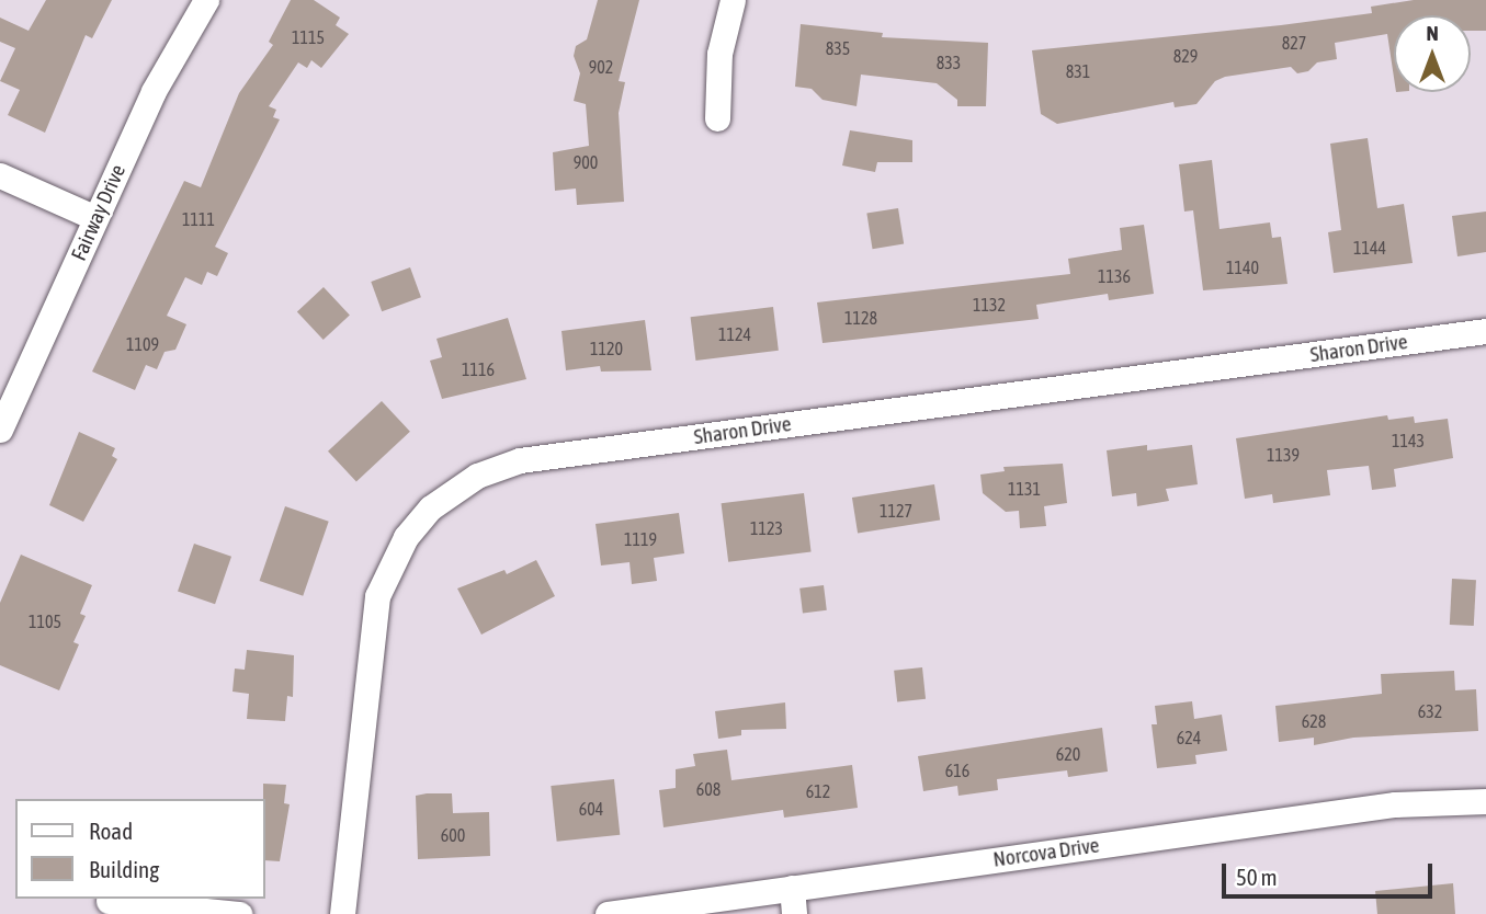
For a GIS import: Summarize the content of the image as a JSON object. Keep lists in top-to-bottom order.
{
  "streets": {
    "street": ["Fairway Drive", "Sharon Drive", "Norcova Drive"]
  },
  "house_numbers": [
    "1115",
    "827",
    "835",
    "829",
    "833",
    "902",
    "831",
    "900",
    "1111",
    "1144",
    "1140",
    "1136",
    "1132",
    "1128",
    "1124",
    "1109",
    "1120",
    "1116",
    "1143",
    "1139",
    "1131",
    "1127",
    "1123",
    "1119",
    "1105",
    "632",
    "628",
    "624",
    "620",
    "616",
    "608",
    "612",
    "604",
    "600"
  ],
  "legend": ["Road", "Building"],
  "scale_bar": "50 m",
  "north": "top"
}
